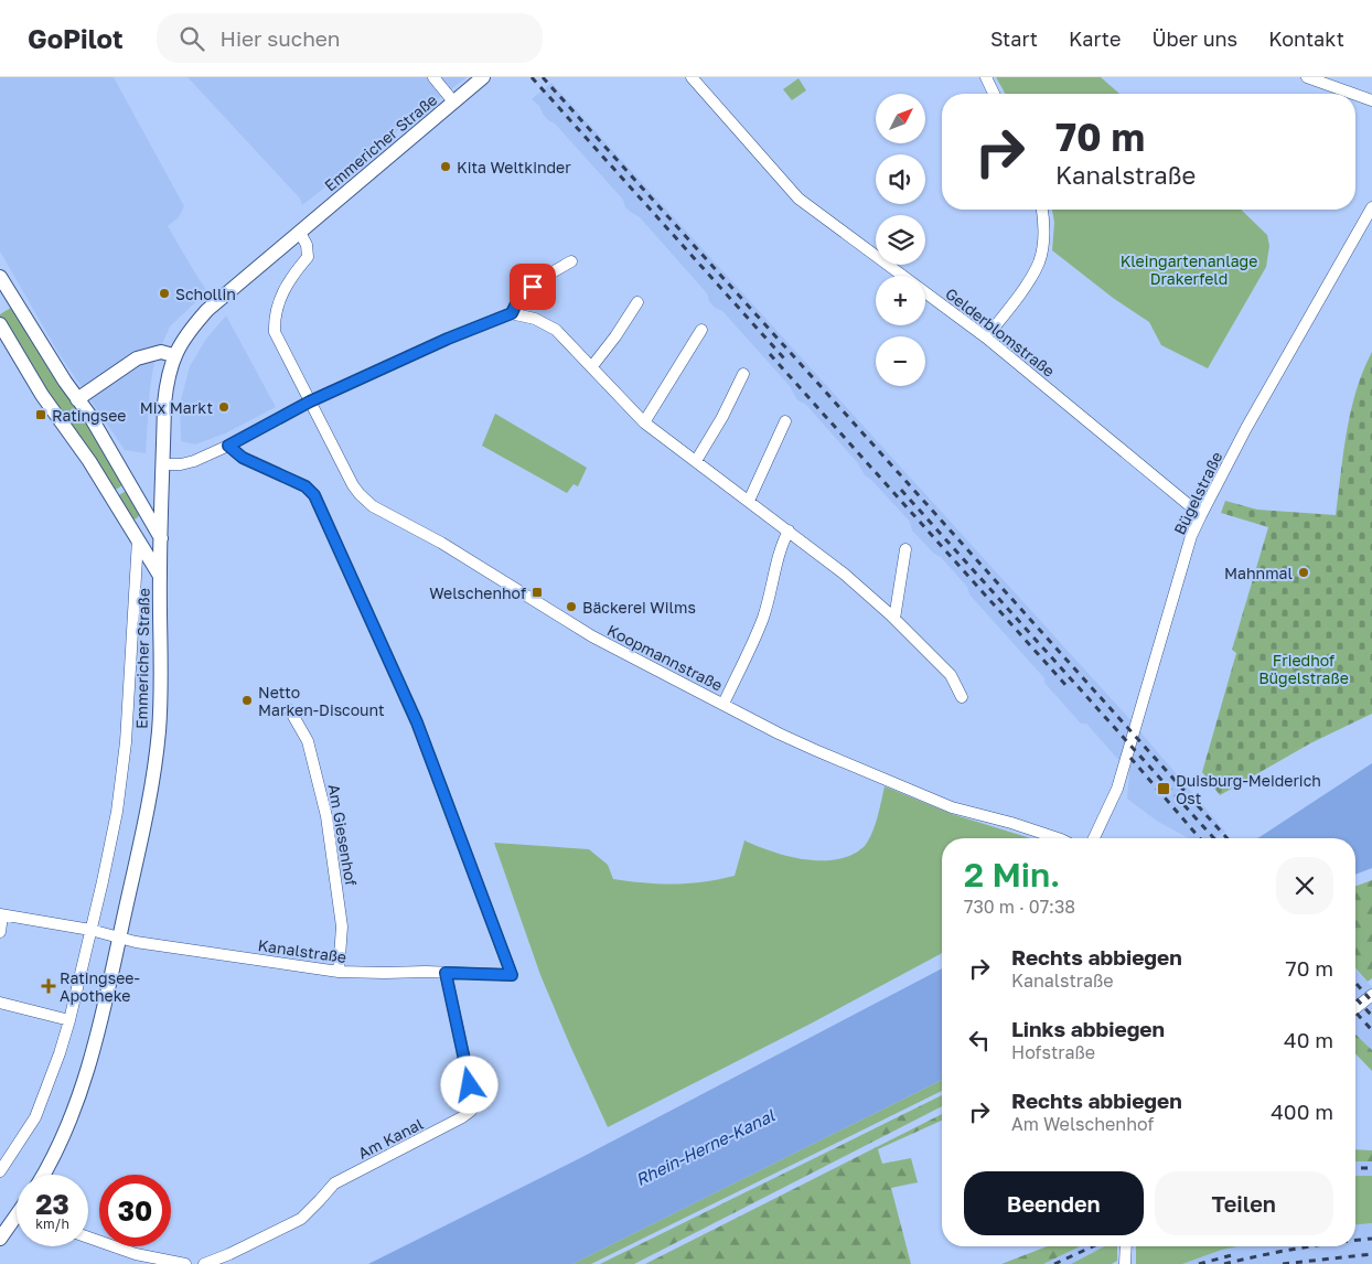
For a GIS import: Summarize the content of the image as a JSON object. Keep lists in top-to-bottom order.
{
  "streets": {
    "main road": ["Emmericher Straße"],
    "street": [
      "Gelderblomstraße",
      "Bügelstraße",
      "Koopmannstraße",
      "Am Giesenhof",
      "Kanalstraße",
      "Am Kanal"
    ]
  },
  "crossings": [
    ["Emmericher Straße", "Koopmannstraße"],
    ["Emmericher Straße", "Kanalstraße"],
    ["Gelderblomstraße", "Bügelstraße"],
    ["Am Giesenhof", "Kanalstraße"],
    ["Kanalstraße", "Am Kanal"]
  ],
  "water": ["Rhein-Herne-Kanal"],
  "parks": ["Kleingartenanlage Drakerfeld", "Friedhof Bügelstraße"],
  "places": {
    "other": [
      "Kita Weltkinder",
      "Schollin",
      "Mix Markt",
      "Mahnmal",
      "Bäckerei Wilms",
      "Netto Marken-Discount"
    ],
    "transit": ["Ratingsee", "Welschenhof", "Duisburg-Meiderich Ost"],
    "health": ["Ratingsee- Apotheke"]
  },
  "north": "top right",
  "page": {
    "header": "GoPilot",
    "search": "Hier suchen",
    "nav": [
      "Start",
      "Karte",
      "Über uns",
      "Kontakt"
    ],
    "map_buttons": ["+", "−"],
    "turn": ["70 m", "Kanalstraße"],
    "heading": ["2 Min.", "730 m · 07:38"],
    "list": [
      {
        "name": "Rechts abbiegen",
        "note": "Kanalstraße",
        "value": "70 m"
      },
      {
        "name": "Links abbiegen",
        "note": "Hofstraße",
        "value": "40 m"
      },
      {
        "name": "Rechts abbiegen",
        "note": "Am Welschenhof",
        "value": "400 m"
      }
    ],
    "buttons": ["Beenden", "Teilen"],
    "speed": "23 km/h",
    "limit": "30"
  }
}
